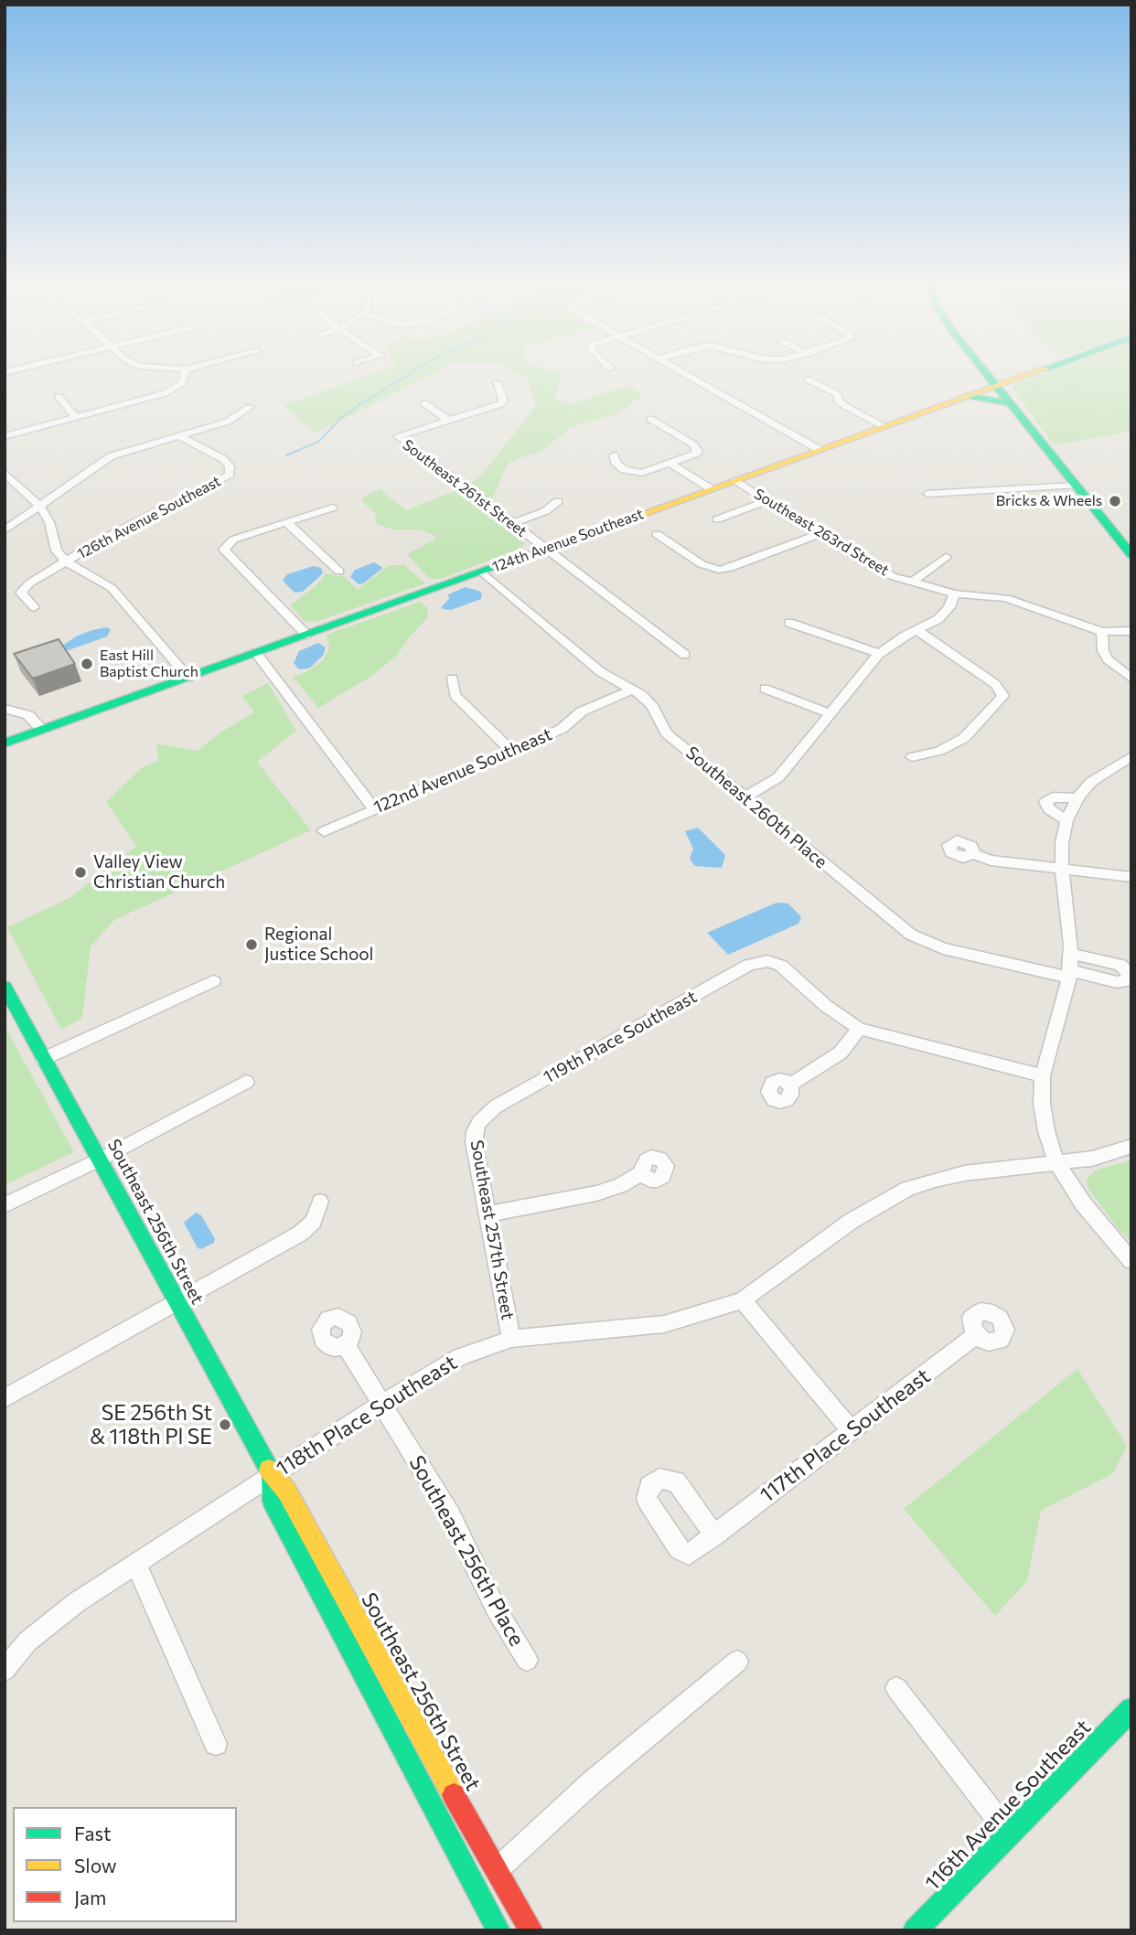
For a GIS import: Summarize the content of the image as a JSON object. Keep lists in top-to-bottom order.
{
  "streets": {
    "main road": ["124th Avenue Southeast", "Southeast 256th Street", "116th Avenue Southeast"],
    "street": [
      "Southeast 261st Street",
      "126th Avenue Southeast",
      "Southeast 263rd Street",
      "122nd Avenue Southeast",
      "Southeast 260th Place",
      "119th Place Southeast",
      "Southeast 257th Street",
      "118th Place Southeast",
      "117th Place Southeast",
      "Southeast 256th Place"
    ]
  },
  "crossings": [
    ["Southeast 261st Street", "124th Avenue Southeast"],
    ["Southeast 263rd Street", "124th Avenue Southeast"],
    ["124th Avenue Southeast", "Southeast 260th Place"],
    ["122nd Avenue Southeast", "Southeast 260th Place"],
    ["119th Place Southeast", "Southeast 257th Street"],
    ["Southeast 256th Street", "118th Place Southeast"],
    ["Southeast 257th Street", "118th Place Southeast"],
    ["118th Place Southeast", "Southeast 256th Place"]
  ],
  "places": [
    "Bricks & Wheels",
    "East Hill Baptist Church",
    "Valley View Christian Church",
    "Regional Justice School",
    "SE 256th St & 118th Pl SE"
  ],
  "legend": ["Fast", "Slow", "Jam"]
}
